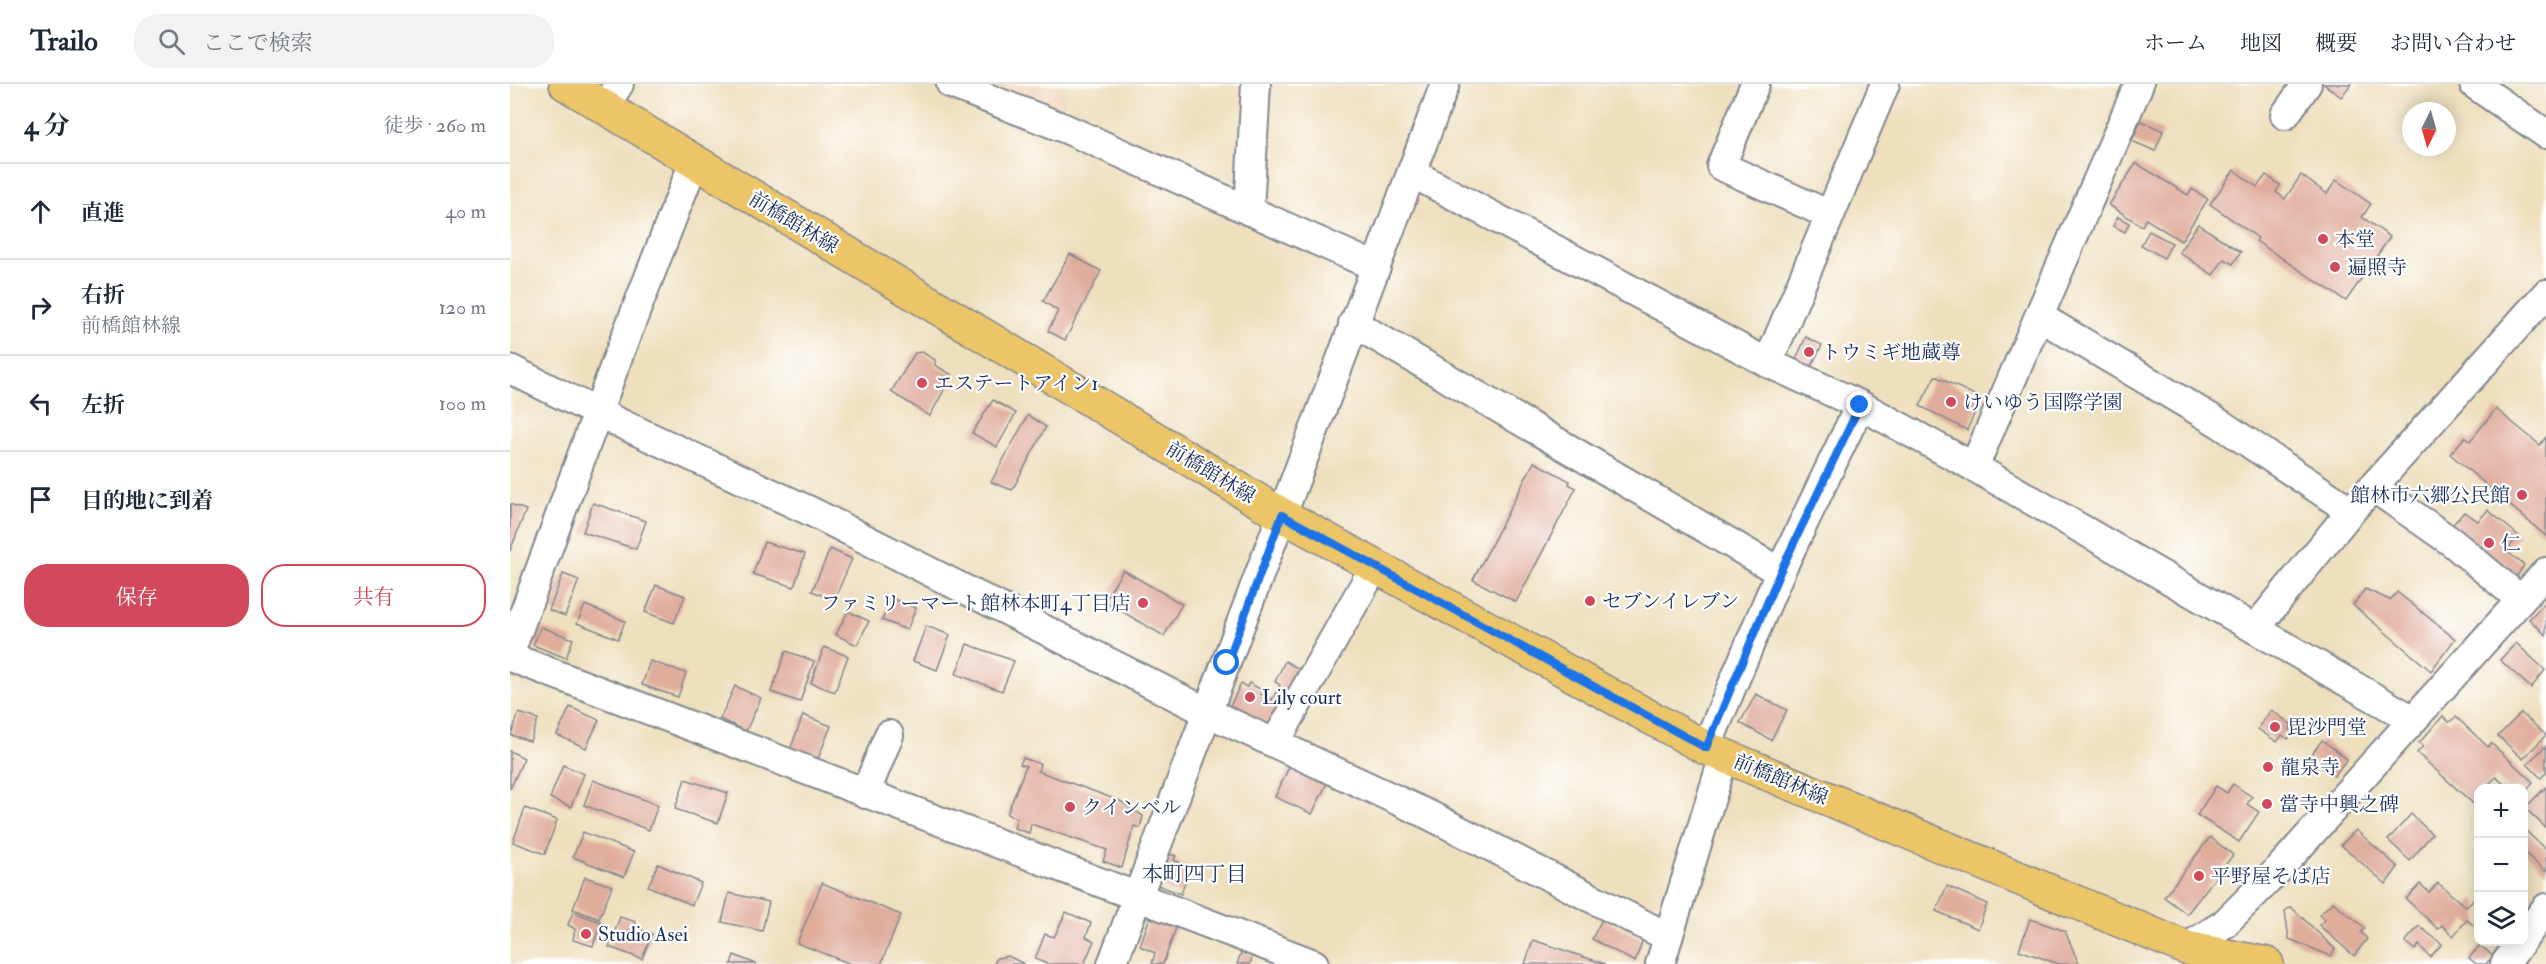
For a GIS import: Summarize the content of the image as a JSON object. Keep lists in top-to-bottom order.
{
  "streets": {
    "main road": ["前橋館林線"]
  },
  "districts": ["本町四丁目"],
  "places": [
    "本堂",
    "遍照寺",
    "トウミギ地蔵尊",
    "エステートアイン1",
    "けいゆう国際学園",
    "館林市六郷公民館",
    "仁",
    "セブンイレブン",
    "ファミリーマート館林本町4丁目店",
    "Lily court",
    "毘沙門堂",
    "龍泉寺",
    "當寺中興之碑",
    "クインベル",
    "平野屋そば店",
    "Studio Asei"
  ],
  "north": "bottom",
  "page": {
    "header": "Trailo",
    "search": "ここで検索",
    "nav": [
      "ホーム",
      "地図",
      "概要",
      "お問い合わせ"
    ],
    "heading": ["4 分", "徒歩 · 260 m"],
    "list": [
      ["直進", "40 m"],
      ["右折", "前橋館林線", "120 m"],
      ["左折", "100 m"],
      "目的地に到着"
    ],
    "buttons": ["保存", "共有"],
    "map_buttons": ["+", "−"]
  }
}
